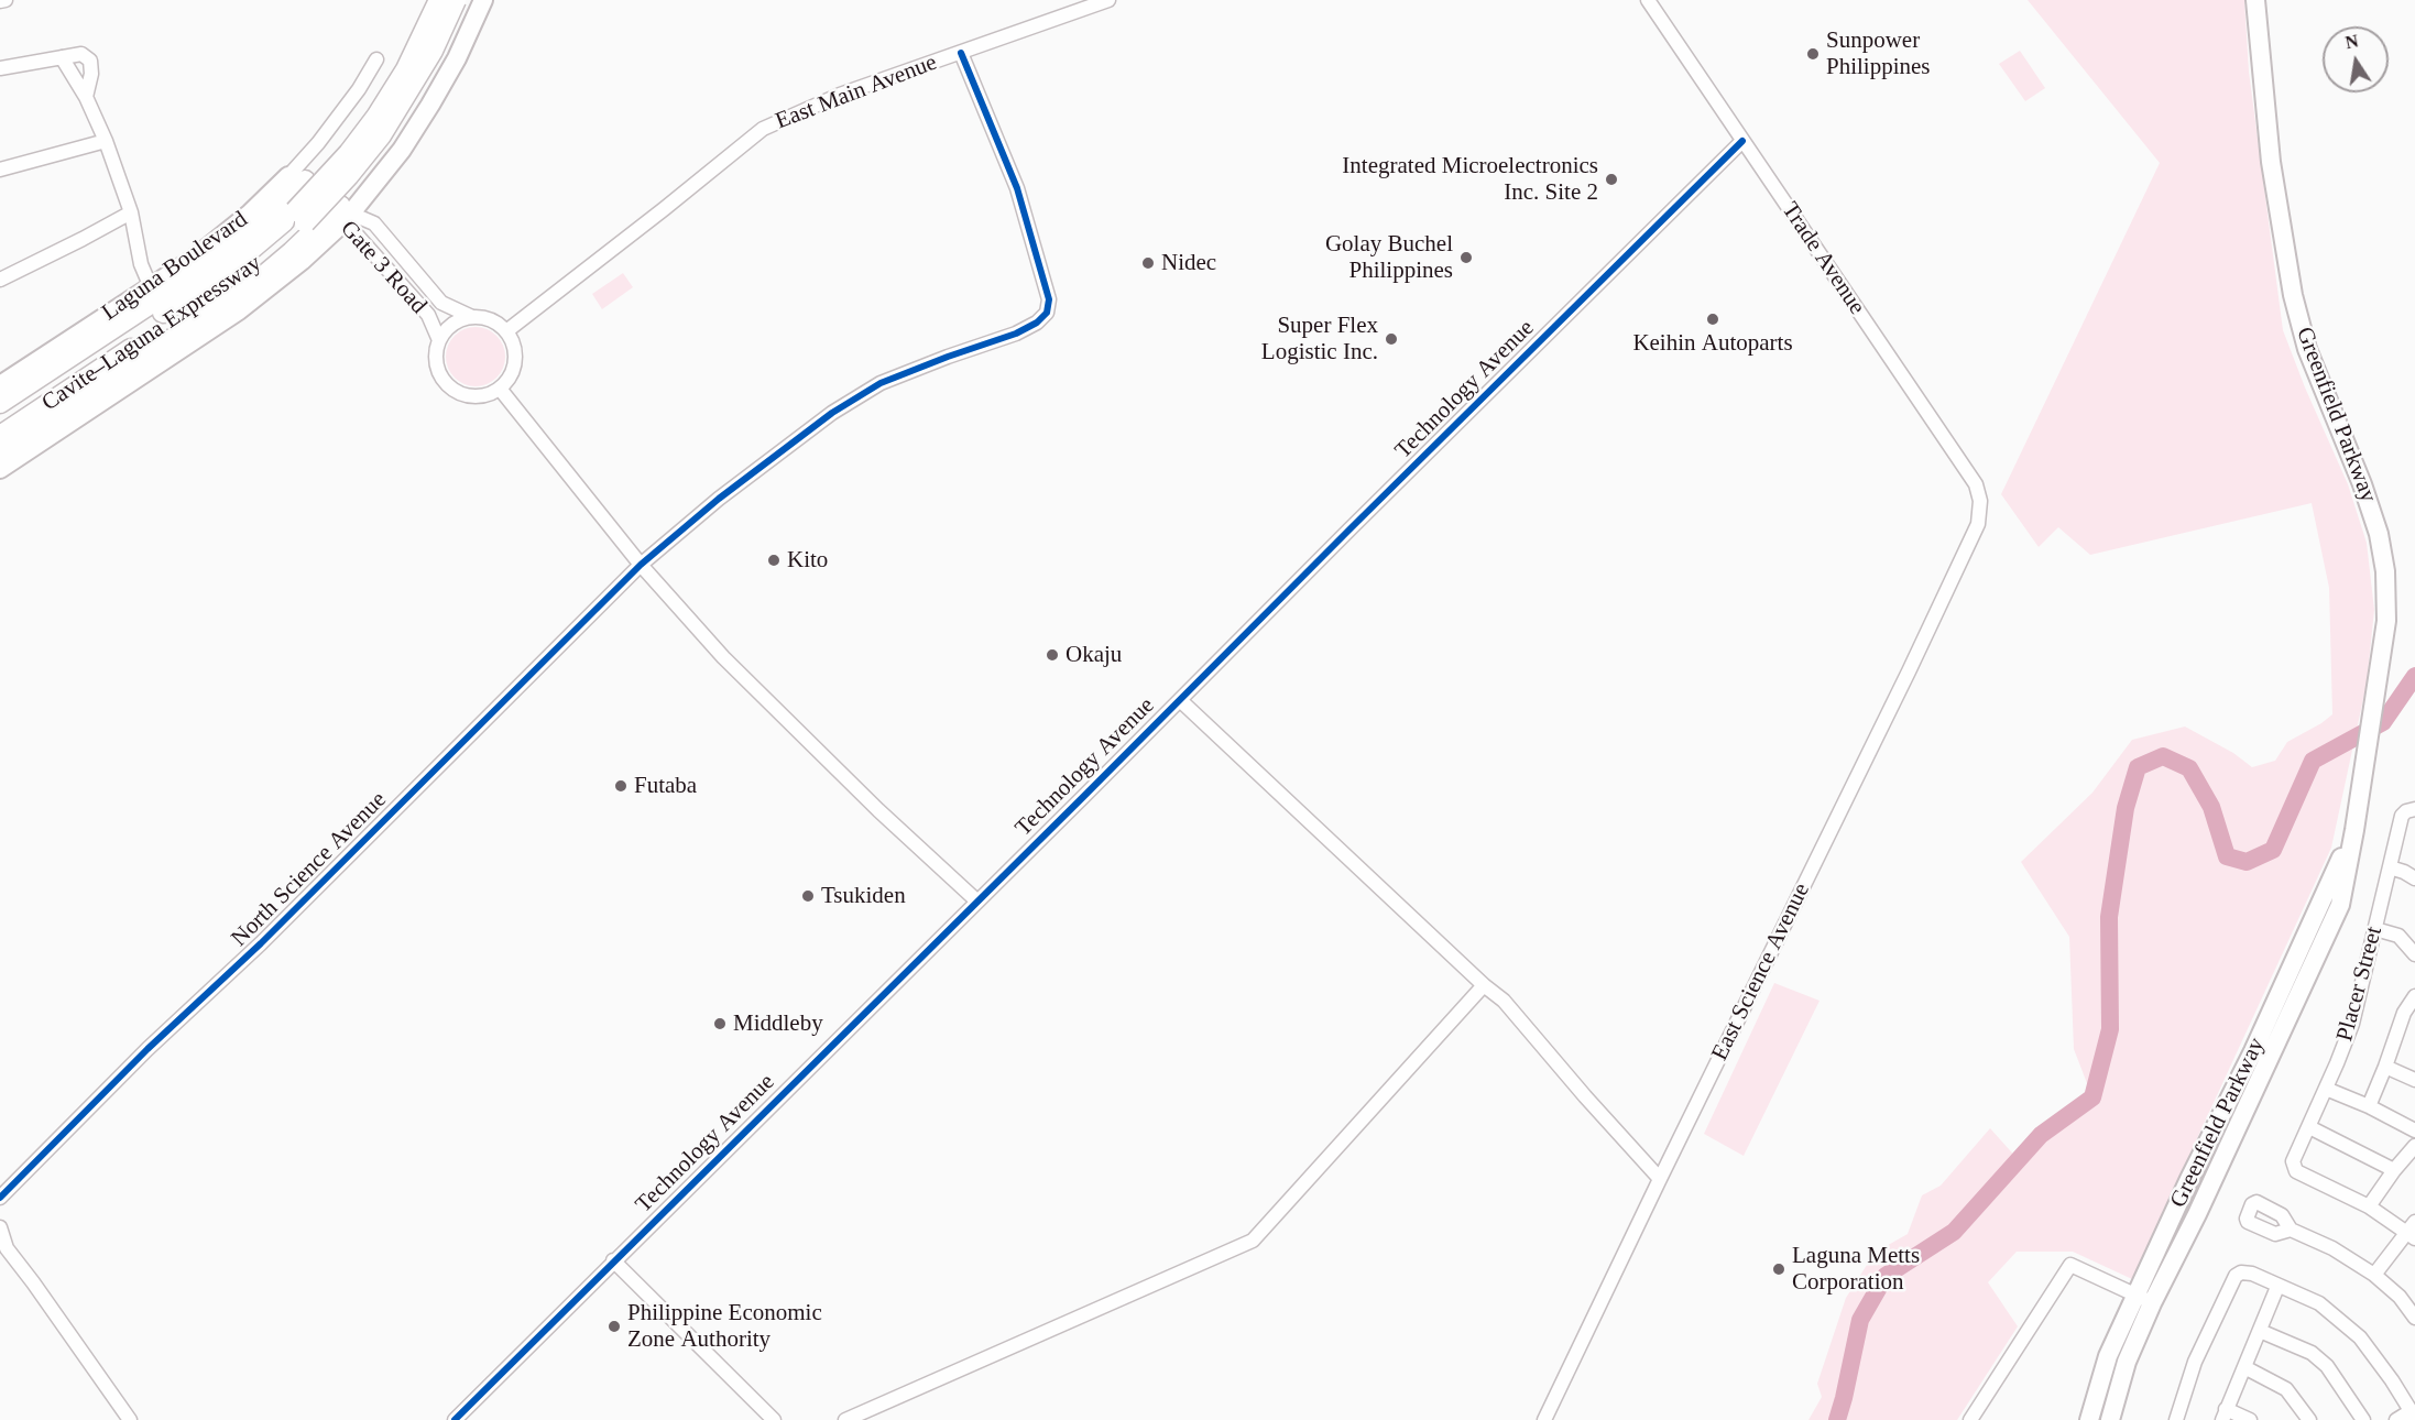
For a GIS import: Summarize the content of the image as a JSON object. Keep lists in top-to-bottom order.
{
  "streets": {
    "highway": ["Cavite–Laguna Expressway"],
    "main road": ["Laguna Boulevard", "Gate 3 Road", "Greenfield Parkway"],
    "street": [
      "East Main Avenue",
      "Trade Avenue",
      "Technology Avenue",
      "North Science Avenue",
      "East Science Avenue",
      "Placer Street"
    ]
  },
  "crossings": [
    ["East Main Avenue", "Gate 3 Road"],
    ["East Main Avenue", "North Science Avenue"],
    ["Trade Avenue", "Technology Avenue"],
    ["Trade Avenue", "East Science Avenue"],
    ["Laguna Boulevard", "Gate 3 Road"]
  ],
  "places": [
    "Sunpower Philippines",
    "Integrated Microelectronics Inc. Site 2",
    "Golay Buchel Philippines",
    "Nidec",
    "Keihin Autoparts",
    "Super Flex Logistic Inc.",
    "Kito",
    "Okaju",
    "Futaba",
    "Tsukiden",
    "Middleby",
    "Laguna Metts Corporation",
    "Philippine Economic Zone Authority"
  ],
  "north": "top"
}
